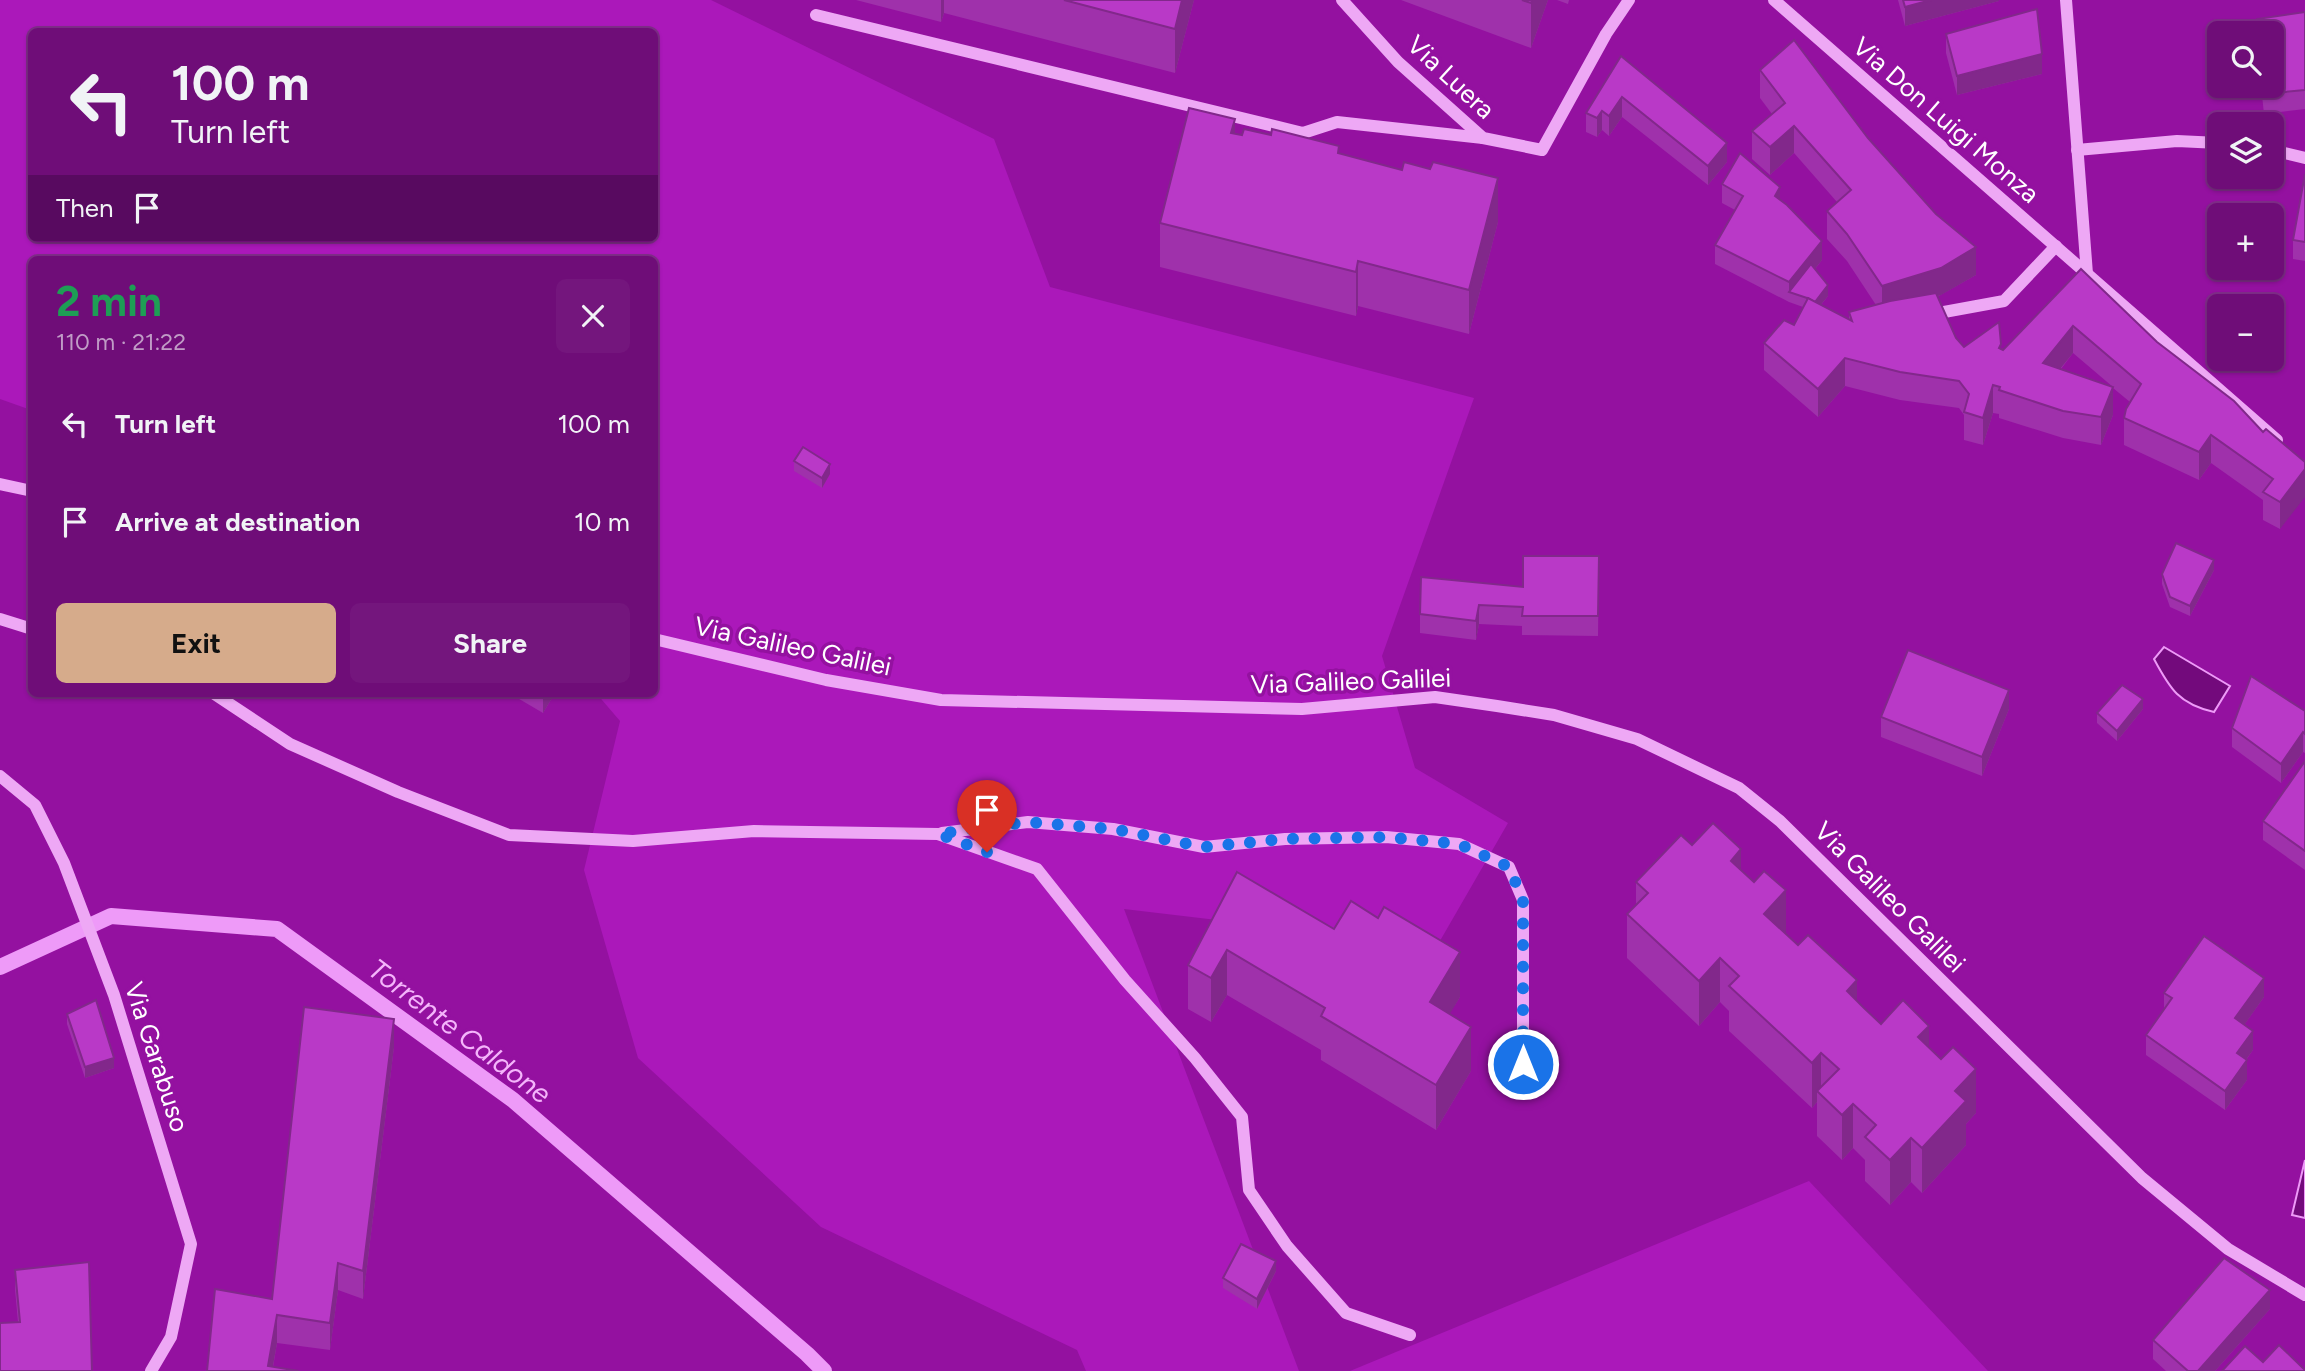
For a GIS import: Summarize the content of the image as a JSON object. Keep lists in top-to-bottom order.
{
  "streets": {
    "street": [
      "Via Luera",
      "Via Don Luigi Monza",
      "Via Galileo Galilei",
      "Via Garabuso"
    ]
  },
  "water": ["Torrente Caldone"],
  "page": {
    "map_buttons": ["+", "−"],
    "turn": ["100 m", "Turn left"],
    "then": "Then",
    "heading": ["2 min", "110 m · 21:22"],
    "list": [
      {
        "name": "Turn left",
        "value": "100 m"
      },
      {
        "name": "Arrive at destination",
        "value": "10 m"
      }
    ],
    "buttons": ["Exit", "Share"]
  }
}
